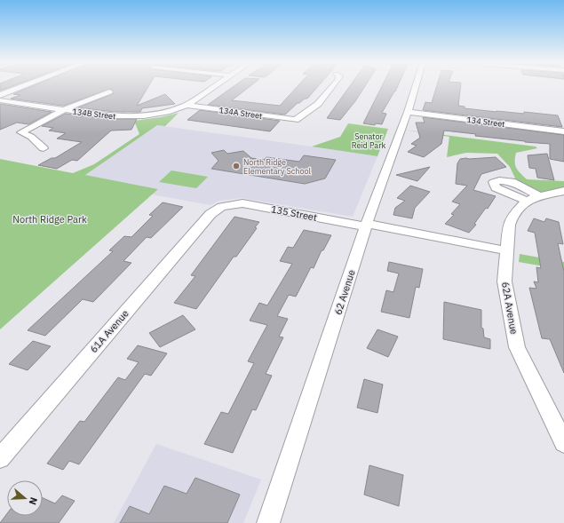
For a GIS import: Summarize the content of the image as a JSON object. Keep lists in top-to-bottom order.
{
  "streets": {
    "street": [
      "134A Street",
      "134B Street",
      "134 Street",
      "135 Street",
      "62 Avenue",
      "62A Avenue",
      "61A Avenue"
    ]
  },
  "crossings": [
    ["134A Street", "134B Street"],
    ["134 Street", "62 Avenue"],
    ["135 Street", "62 Avenue"],
    ["135 Street", "62A Avenue"],
    ["135 Street", "61A Avenue"]
  ],
  "parks": ["Senator Reid Park", "North Ridge Park"],
  "places": ["North Ridge Elementary School"],
  "north": "right"
}
